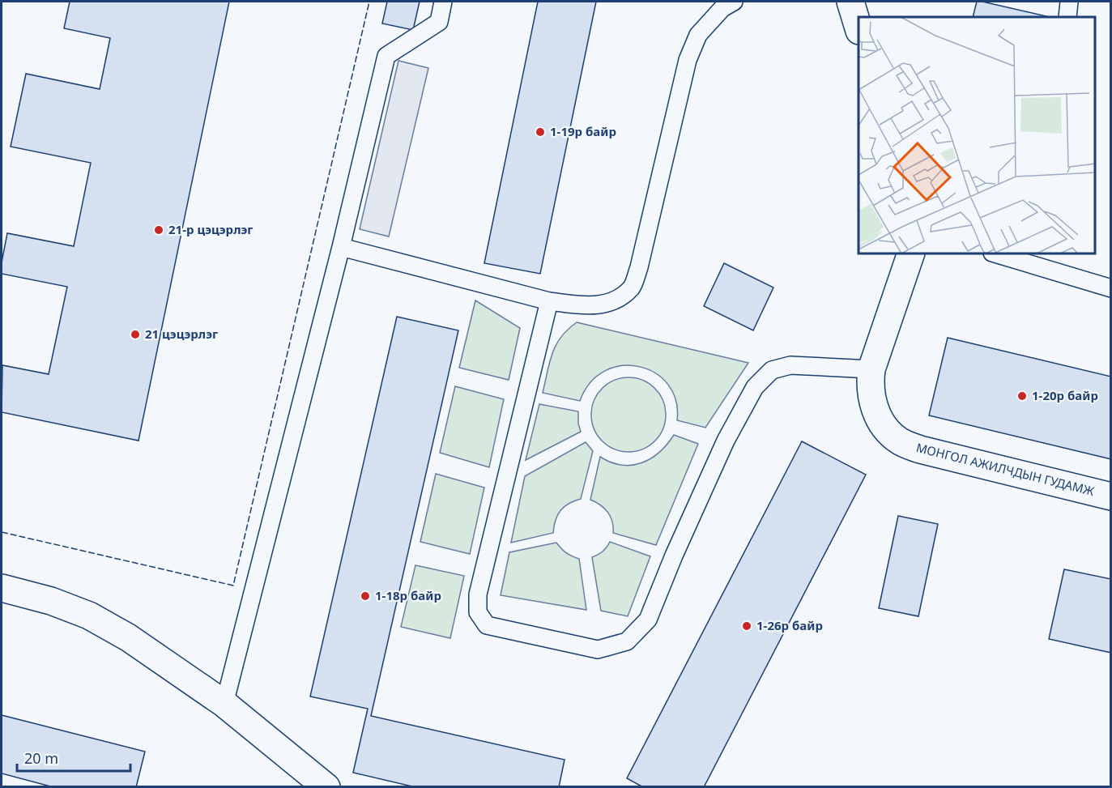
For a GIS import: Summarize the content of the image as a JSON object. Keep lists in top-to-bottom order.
{
  "streets": {
    "street": ["МОНГОЛ АЖИЛЧДЫН ГУДАМЖ"]
  },
  "places": [
    "1-19р байр",
    "21-р цэцэрлэг",
    "21 цэцэрлэг",
    "1-20р байр",
    "1-18р байр",
    "1-26р байр"
  ],
  "scale_bar": "20 m"
}
